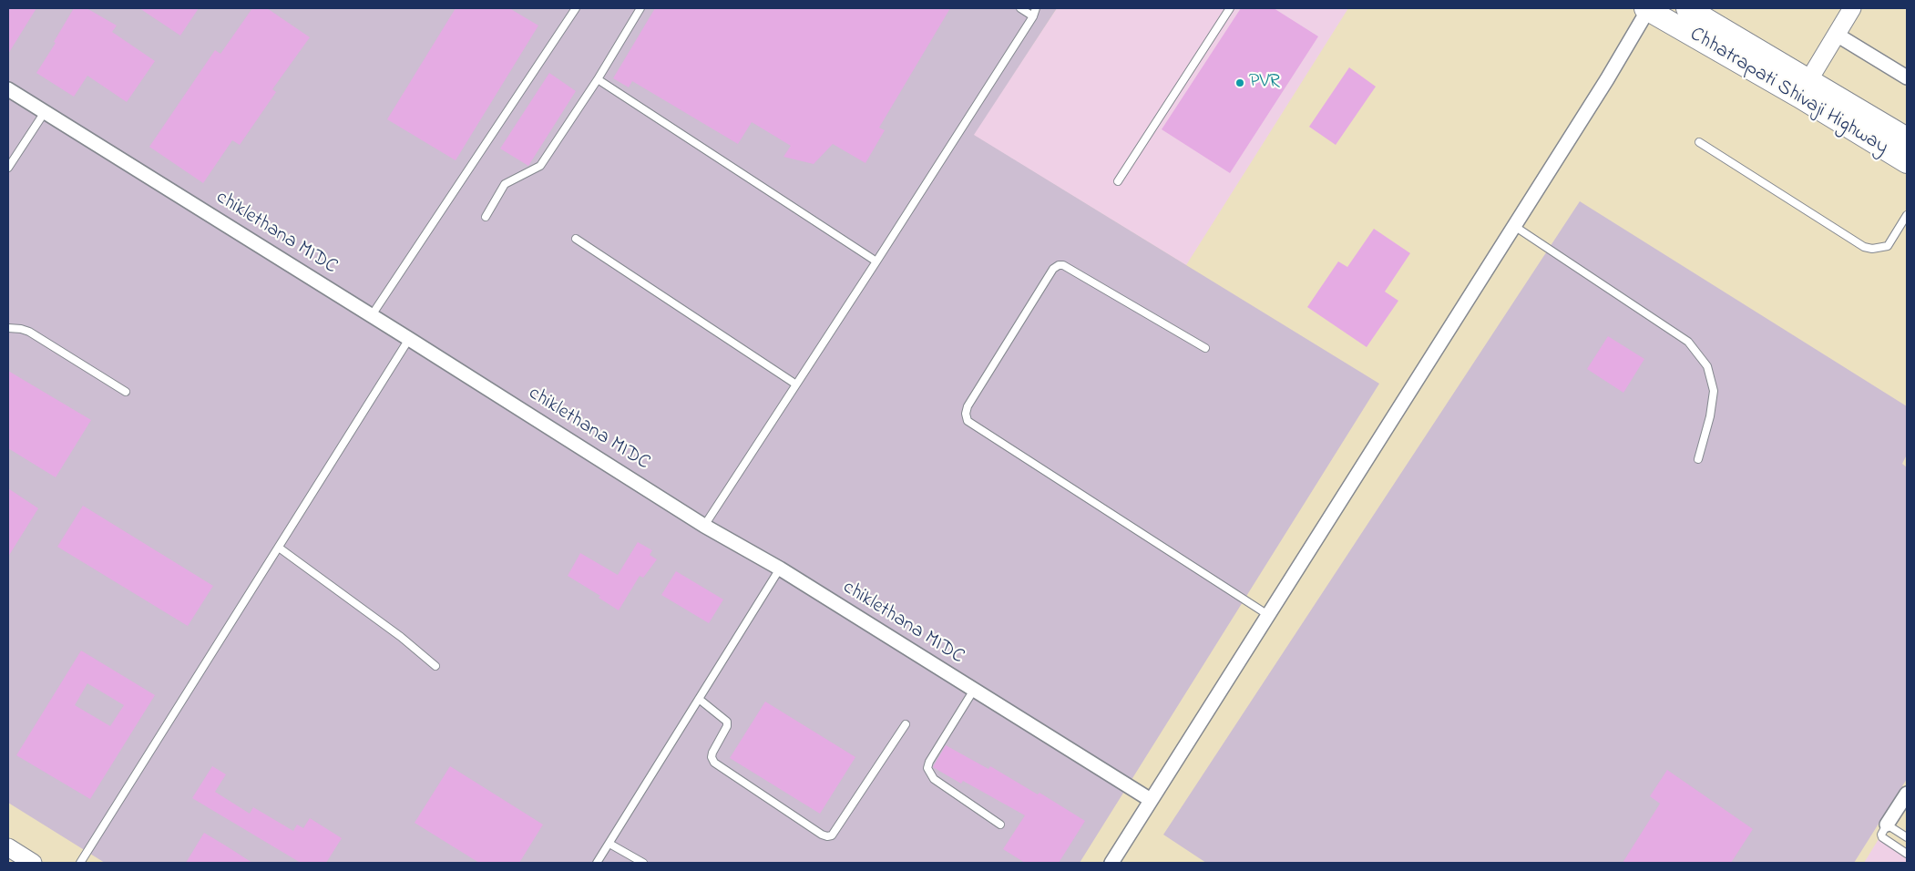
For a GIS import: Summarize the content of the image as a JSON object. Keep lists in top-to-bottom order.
{
  "streets": {
    "main road": ["Chhatrapati Shivaji Highway"],
    "street": ["chiklethana MIDC"]
  },
  "places": ["PVR"]
}
